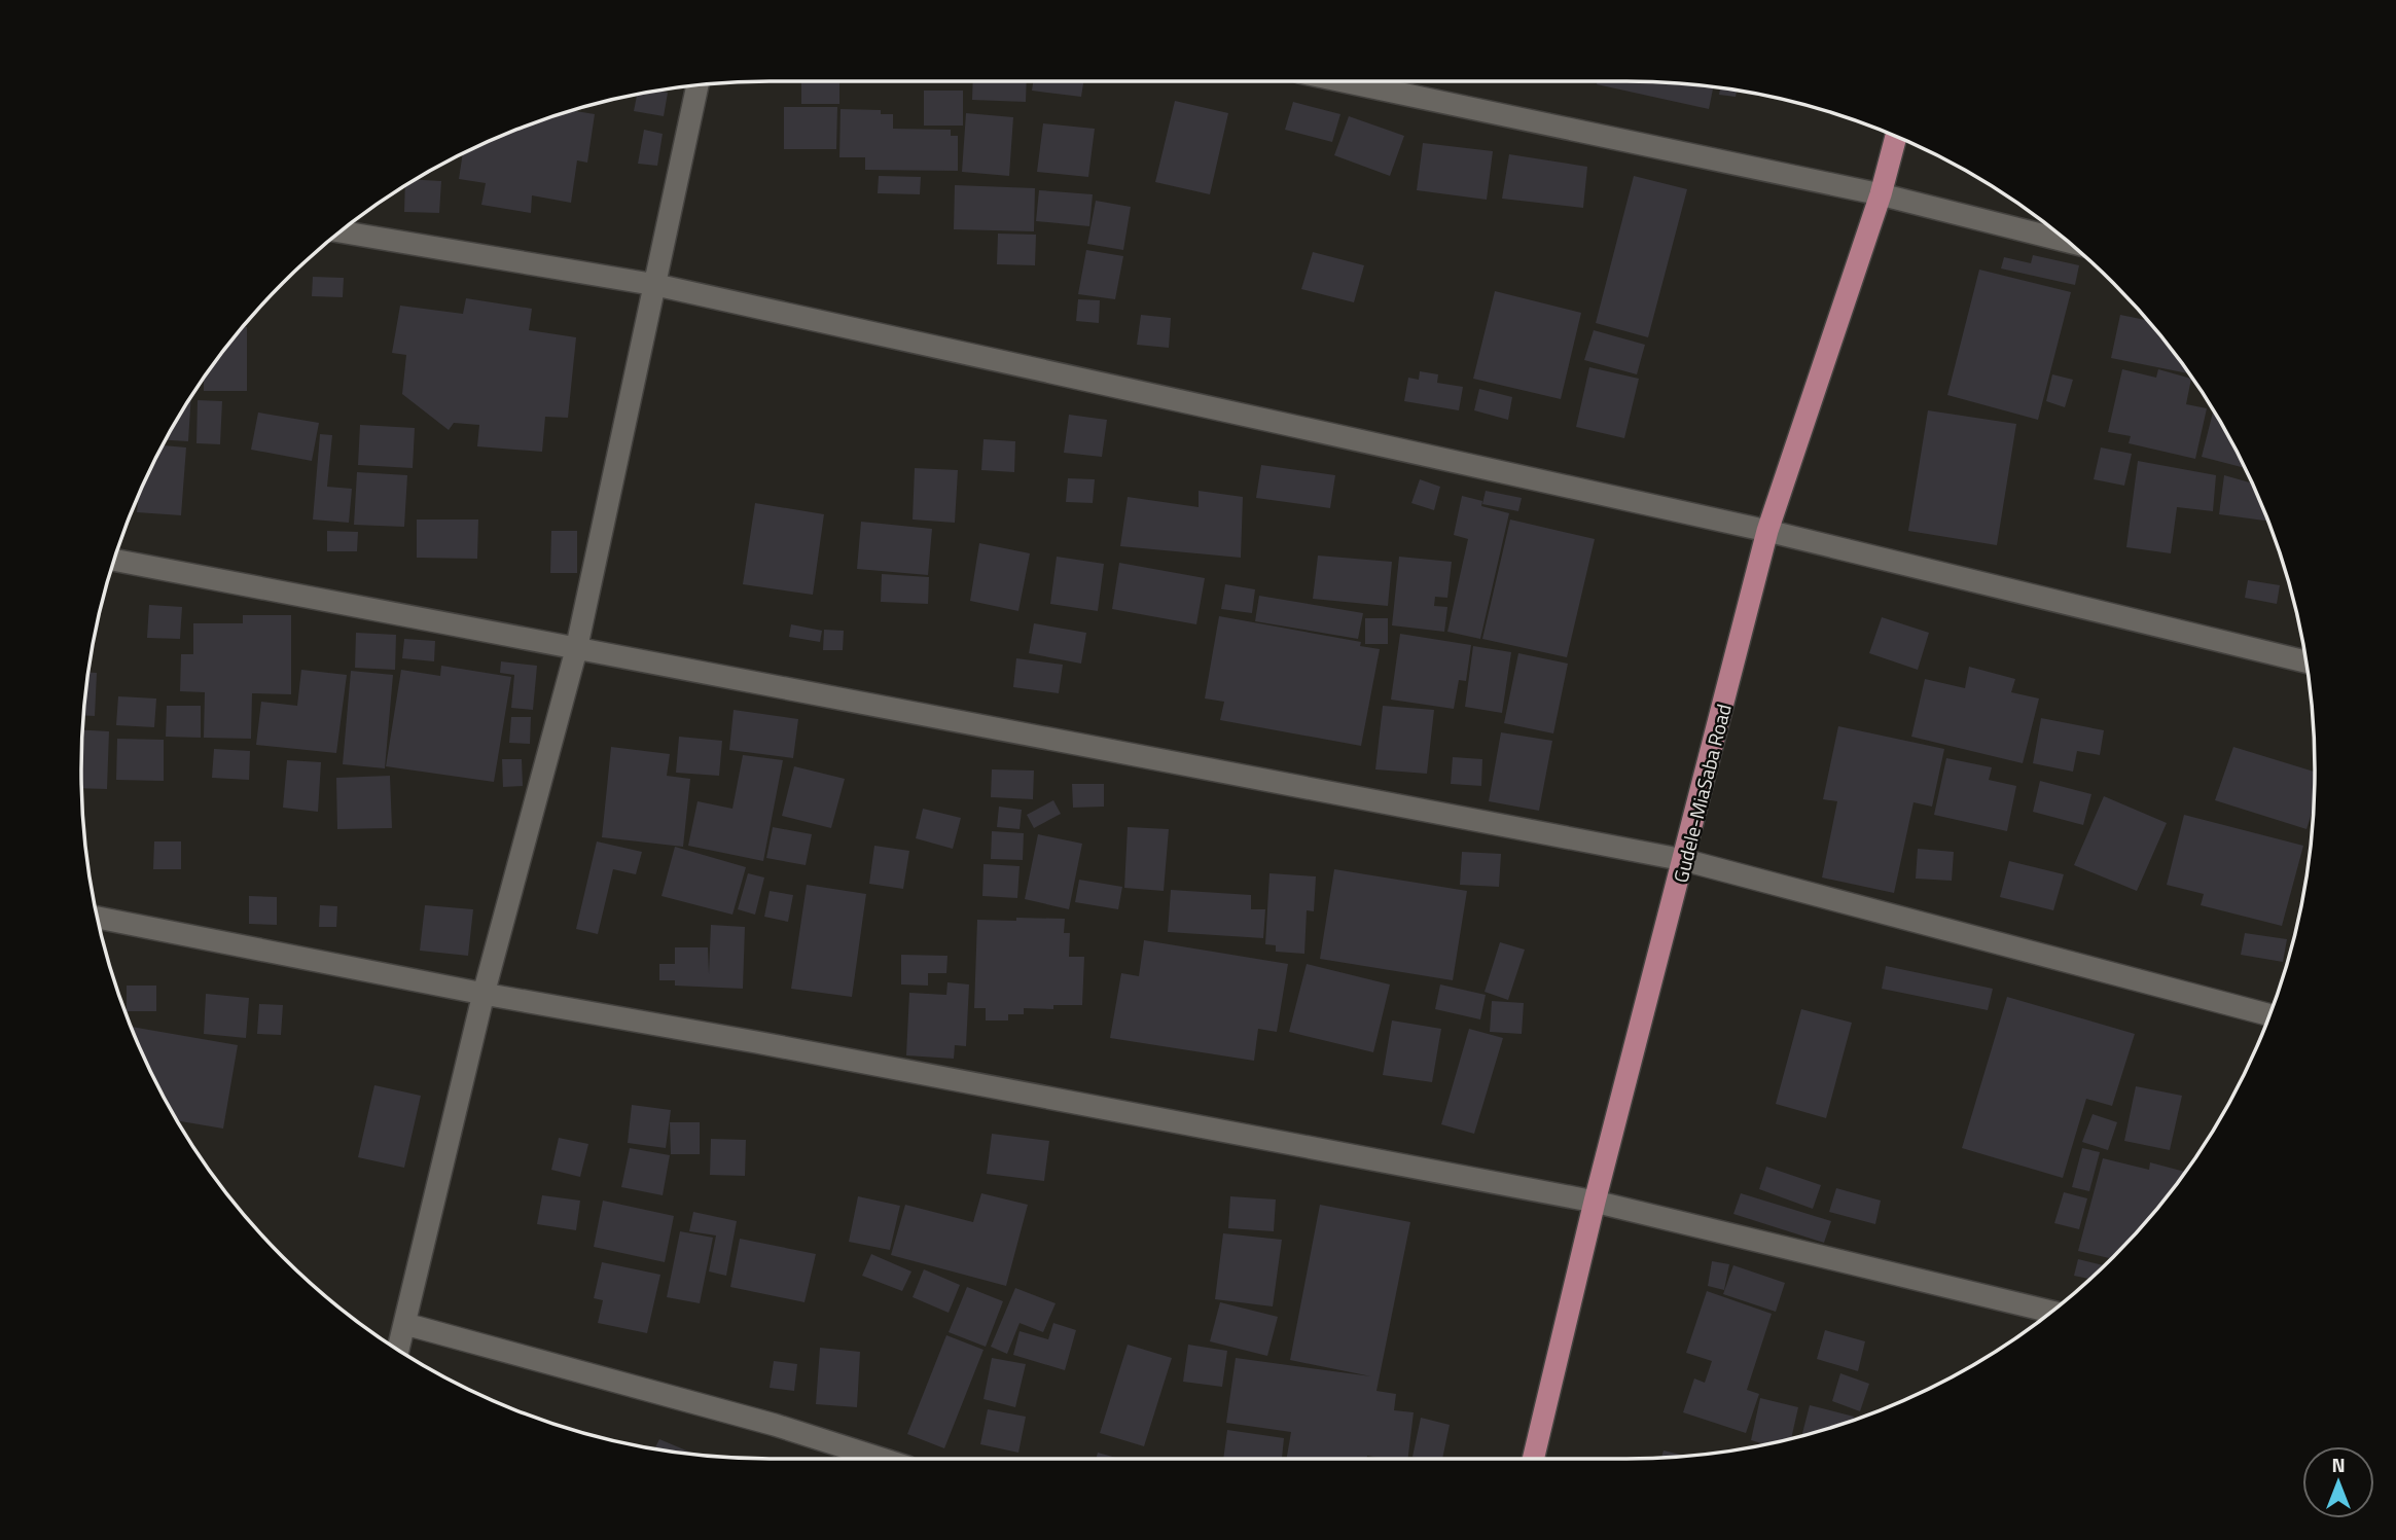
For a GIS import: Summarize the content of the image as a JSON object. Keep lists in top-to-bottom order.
{
  "streets": {
    "main road": ["Gudele-MiaSaba Road"]
  },
  "north": "top"
}
